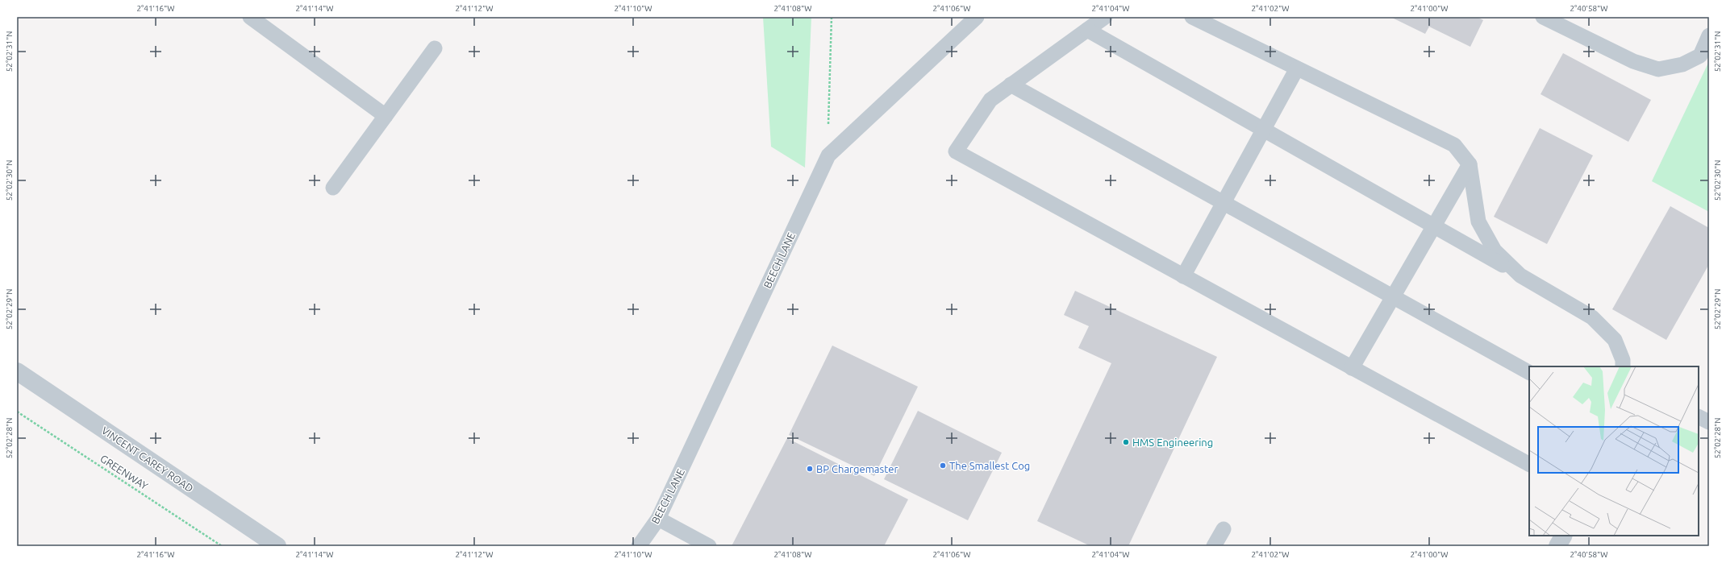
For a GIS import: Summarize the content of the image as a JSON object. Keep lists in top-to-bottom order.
{
  "streets": {
    "street": ["VINCENT CAREY ROAD"],
    "lane": ["BEECH LANE"],
    "path": ["GREENWAY"]
  },
  "places": ["HMS Engineering", "The Smallest Cog", "BP Chargemaster"],
  "coordinates": [
    "2°41'16\"W",
    "2°41'14\"W",
    "2°41'12\"W",
    "2°41'10\"W",
    "2°41'08\"W",
    "2°41'06\"W",
    "2°41'04\"W",
    "2°41'02\"W",
    "2°41'00\"W",
    "2°40'58\"W",
    "52°02'31\"N",
    "52°02'30\"N",
    "52°02'29\"N",
    "52°02'28\"N"
  ]
}
